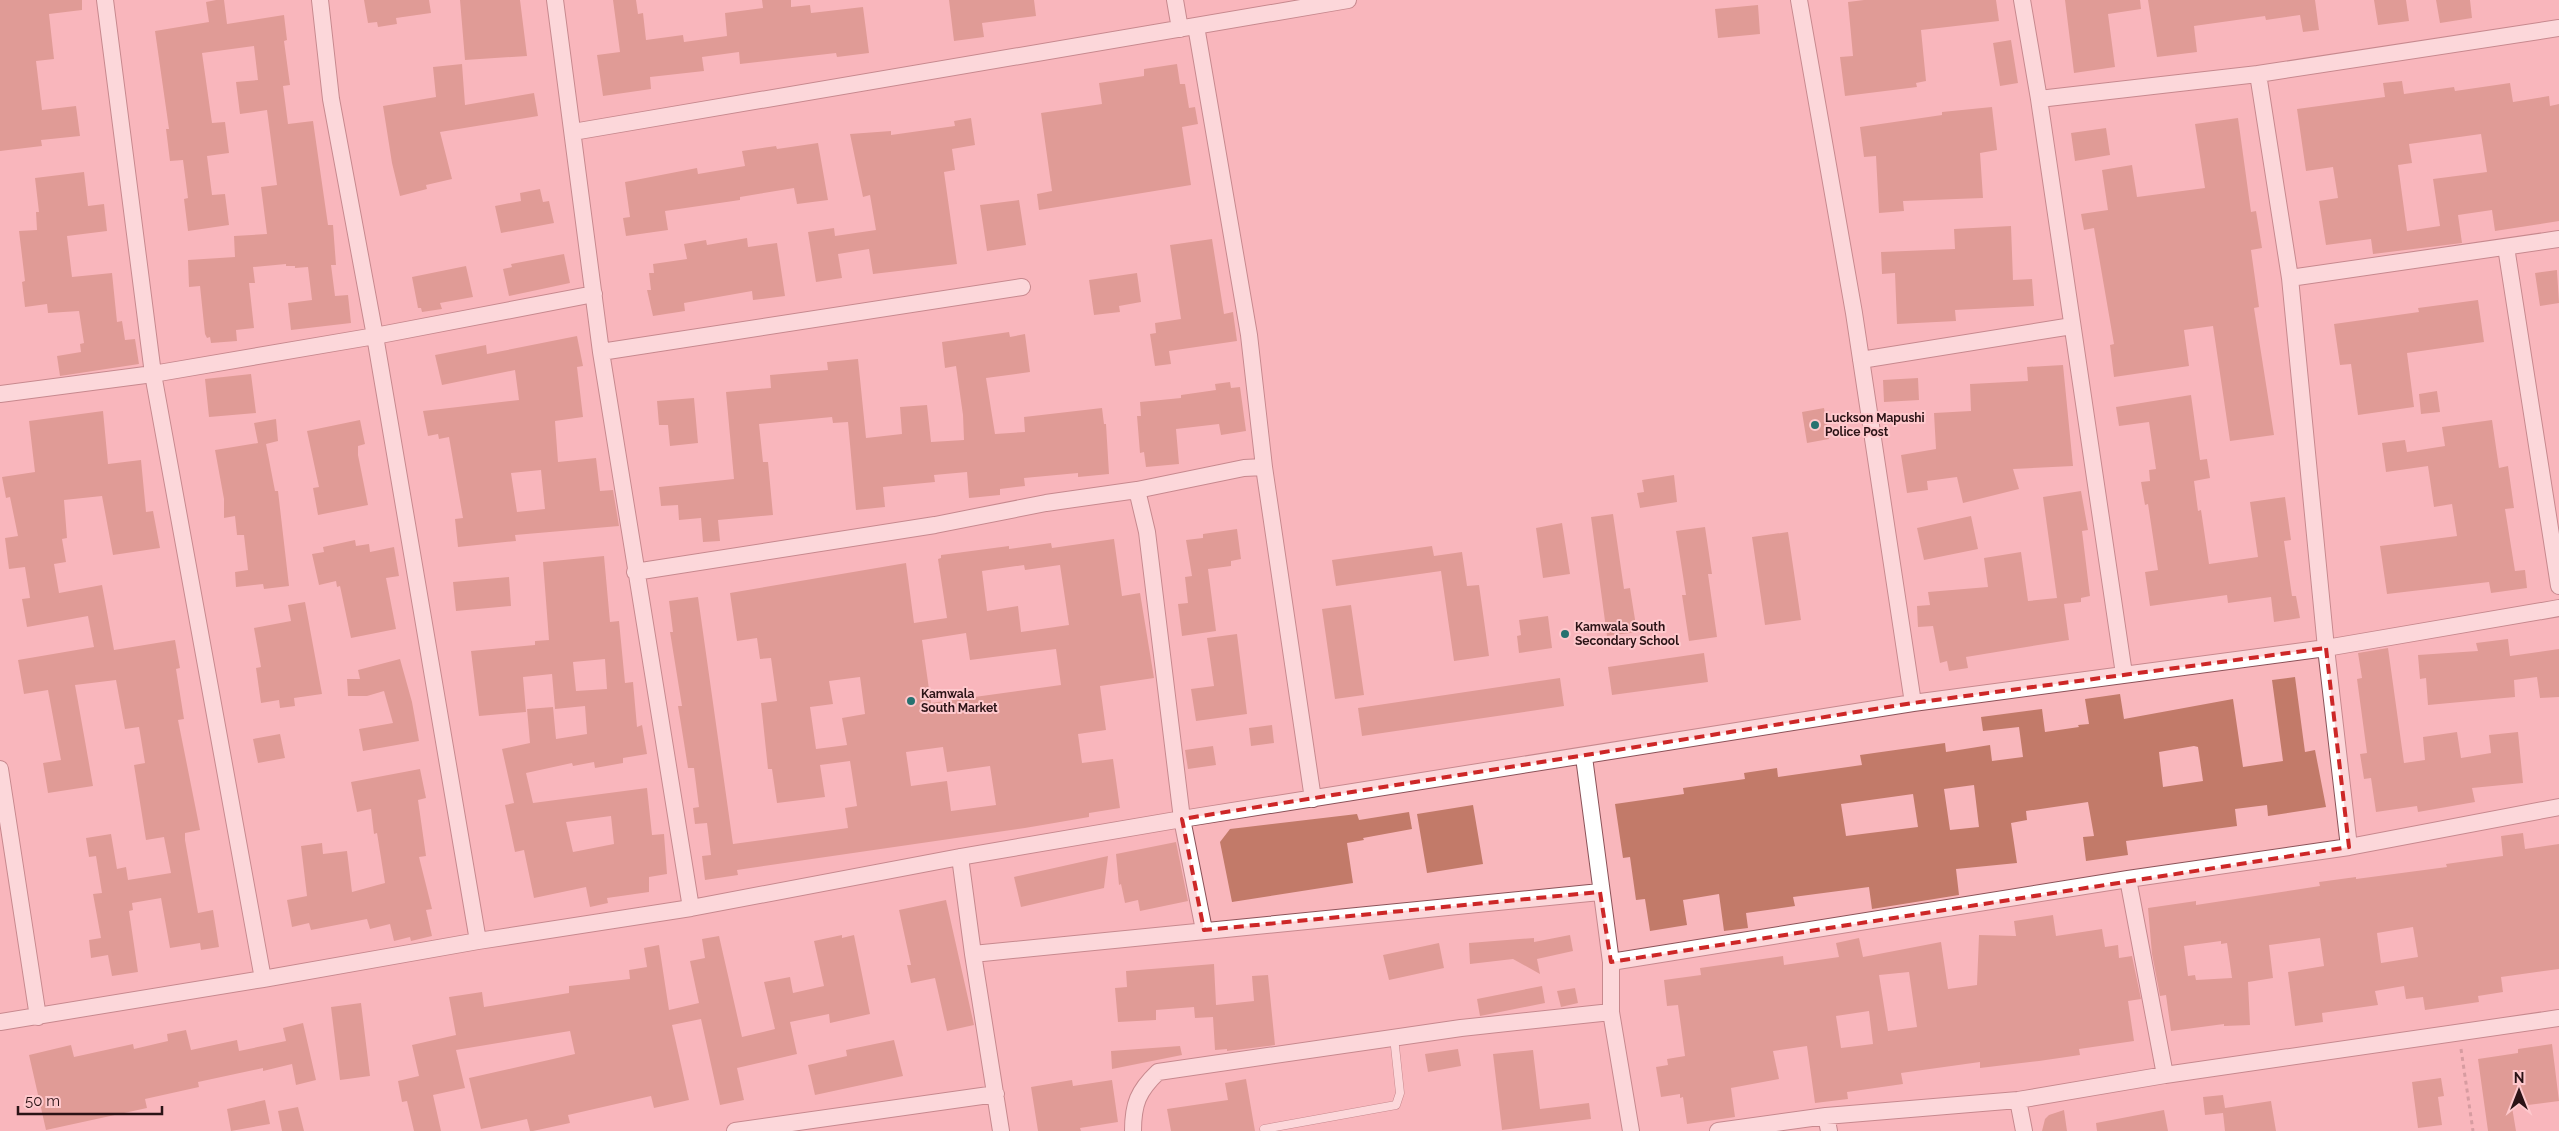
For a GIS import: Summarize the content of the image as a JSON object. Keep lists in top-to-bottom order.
{
  "places": ["Luckson Mapushi Police Post", "Kamwala South Secondary School", "Kamwala South Market"],
  "scale_bar": "50 m",
  "north": "top"
}
